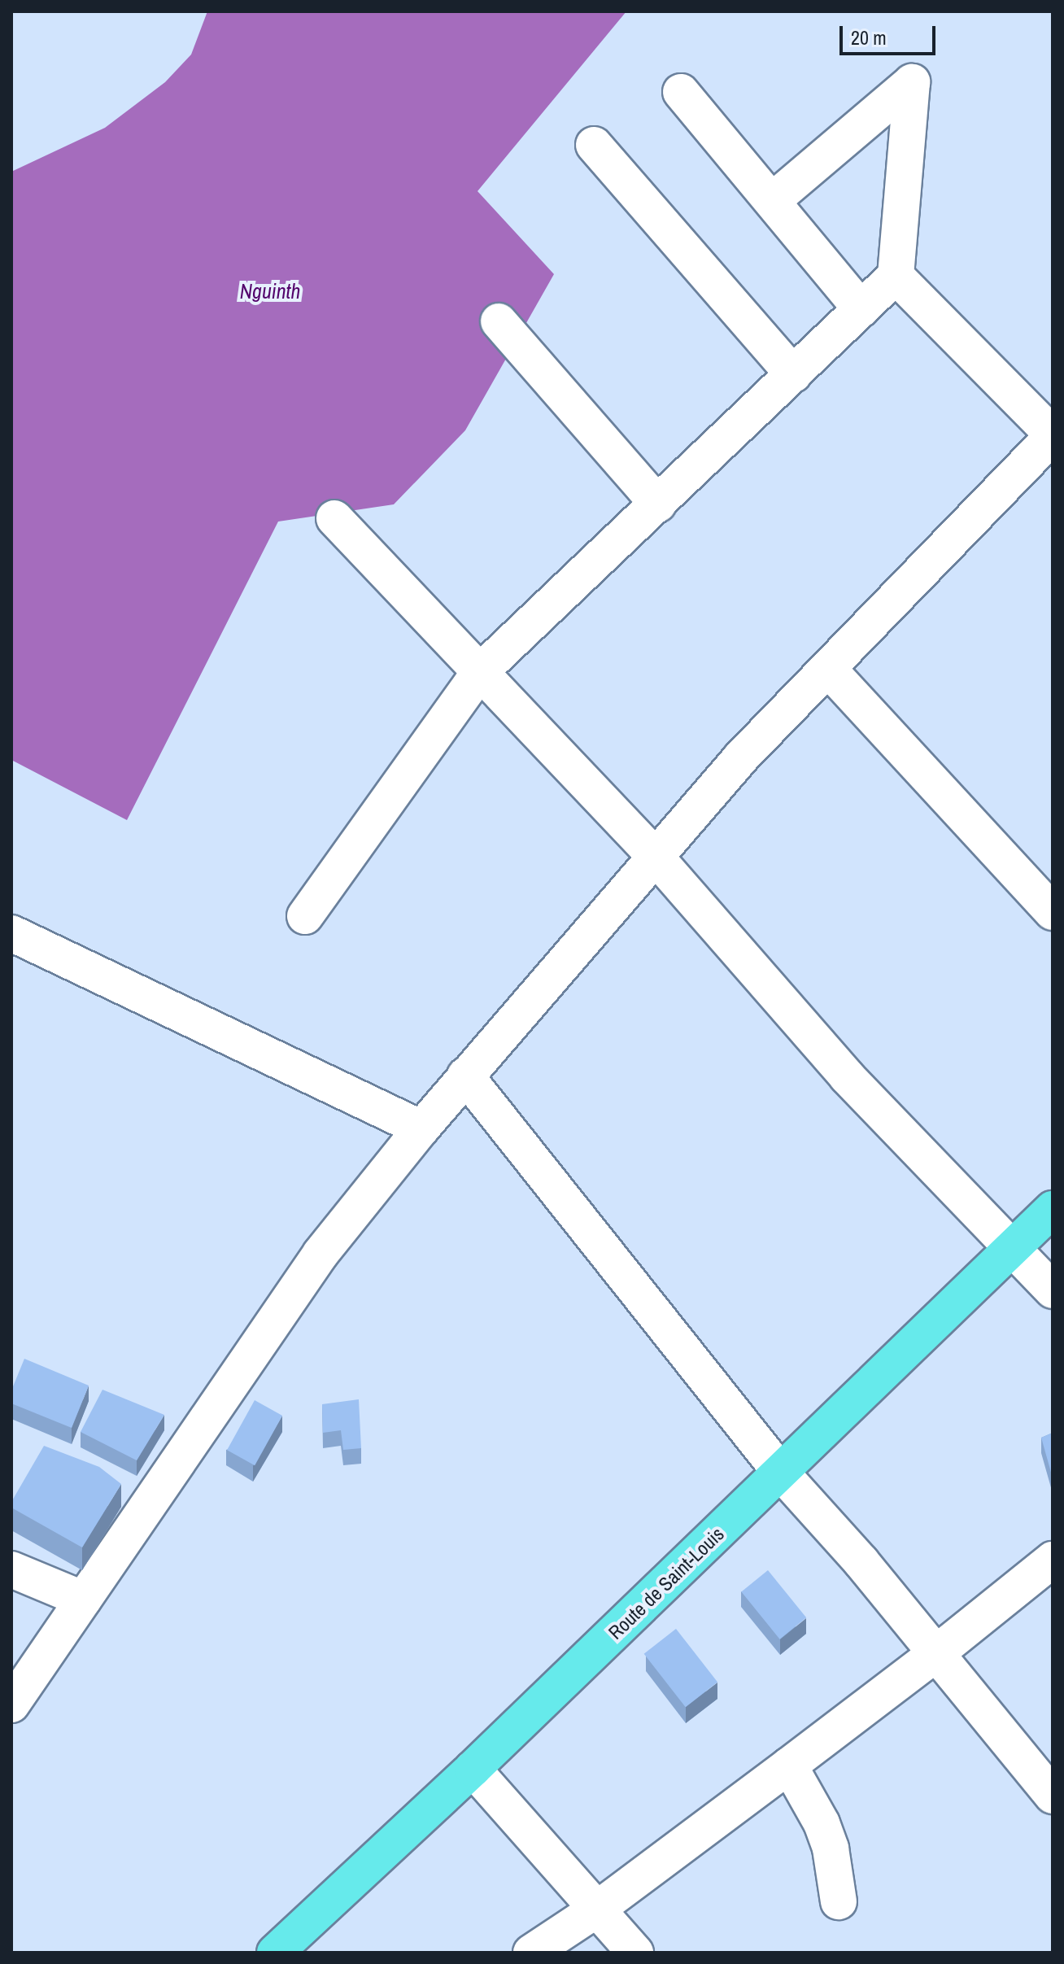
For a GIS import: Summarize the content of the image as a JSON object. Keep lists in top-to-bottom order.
{
  "streets": {
    "main road": ["Route de Saint-Louis"]
  },
  "water": ["Nguinth"],
  "scale_bar": "20 m"
}
